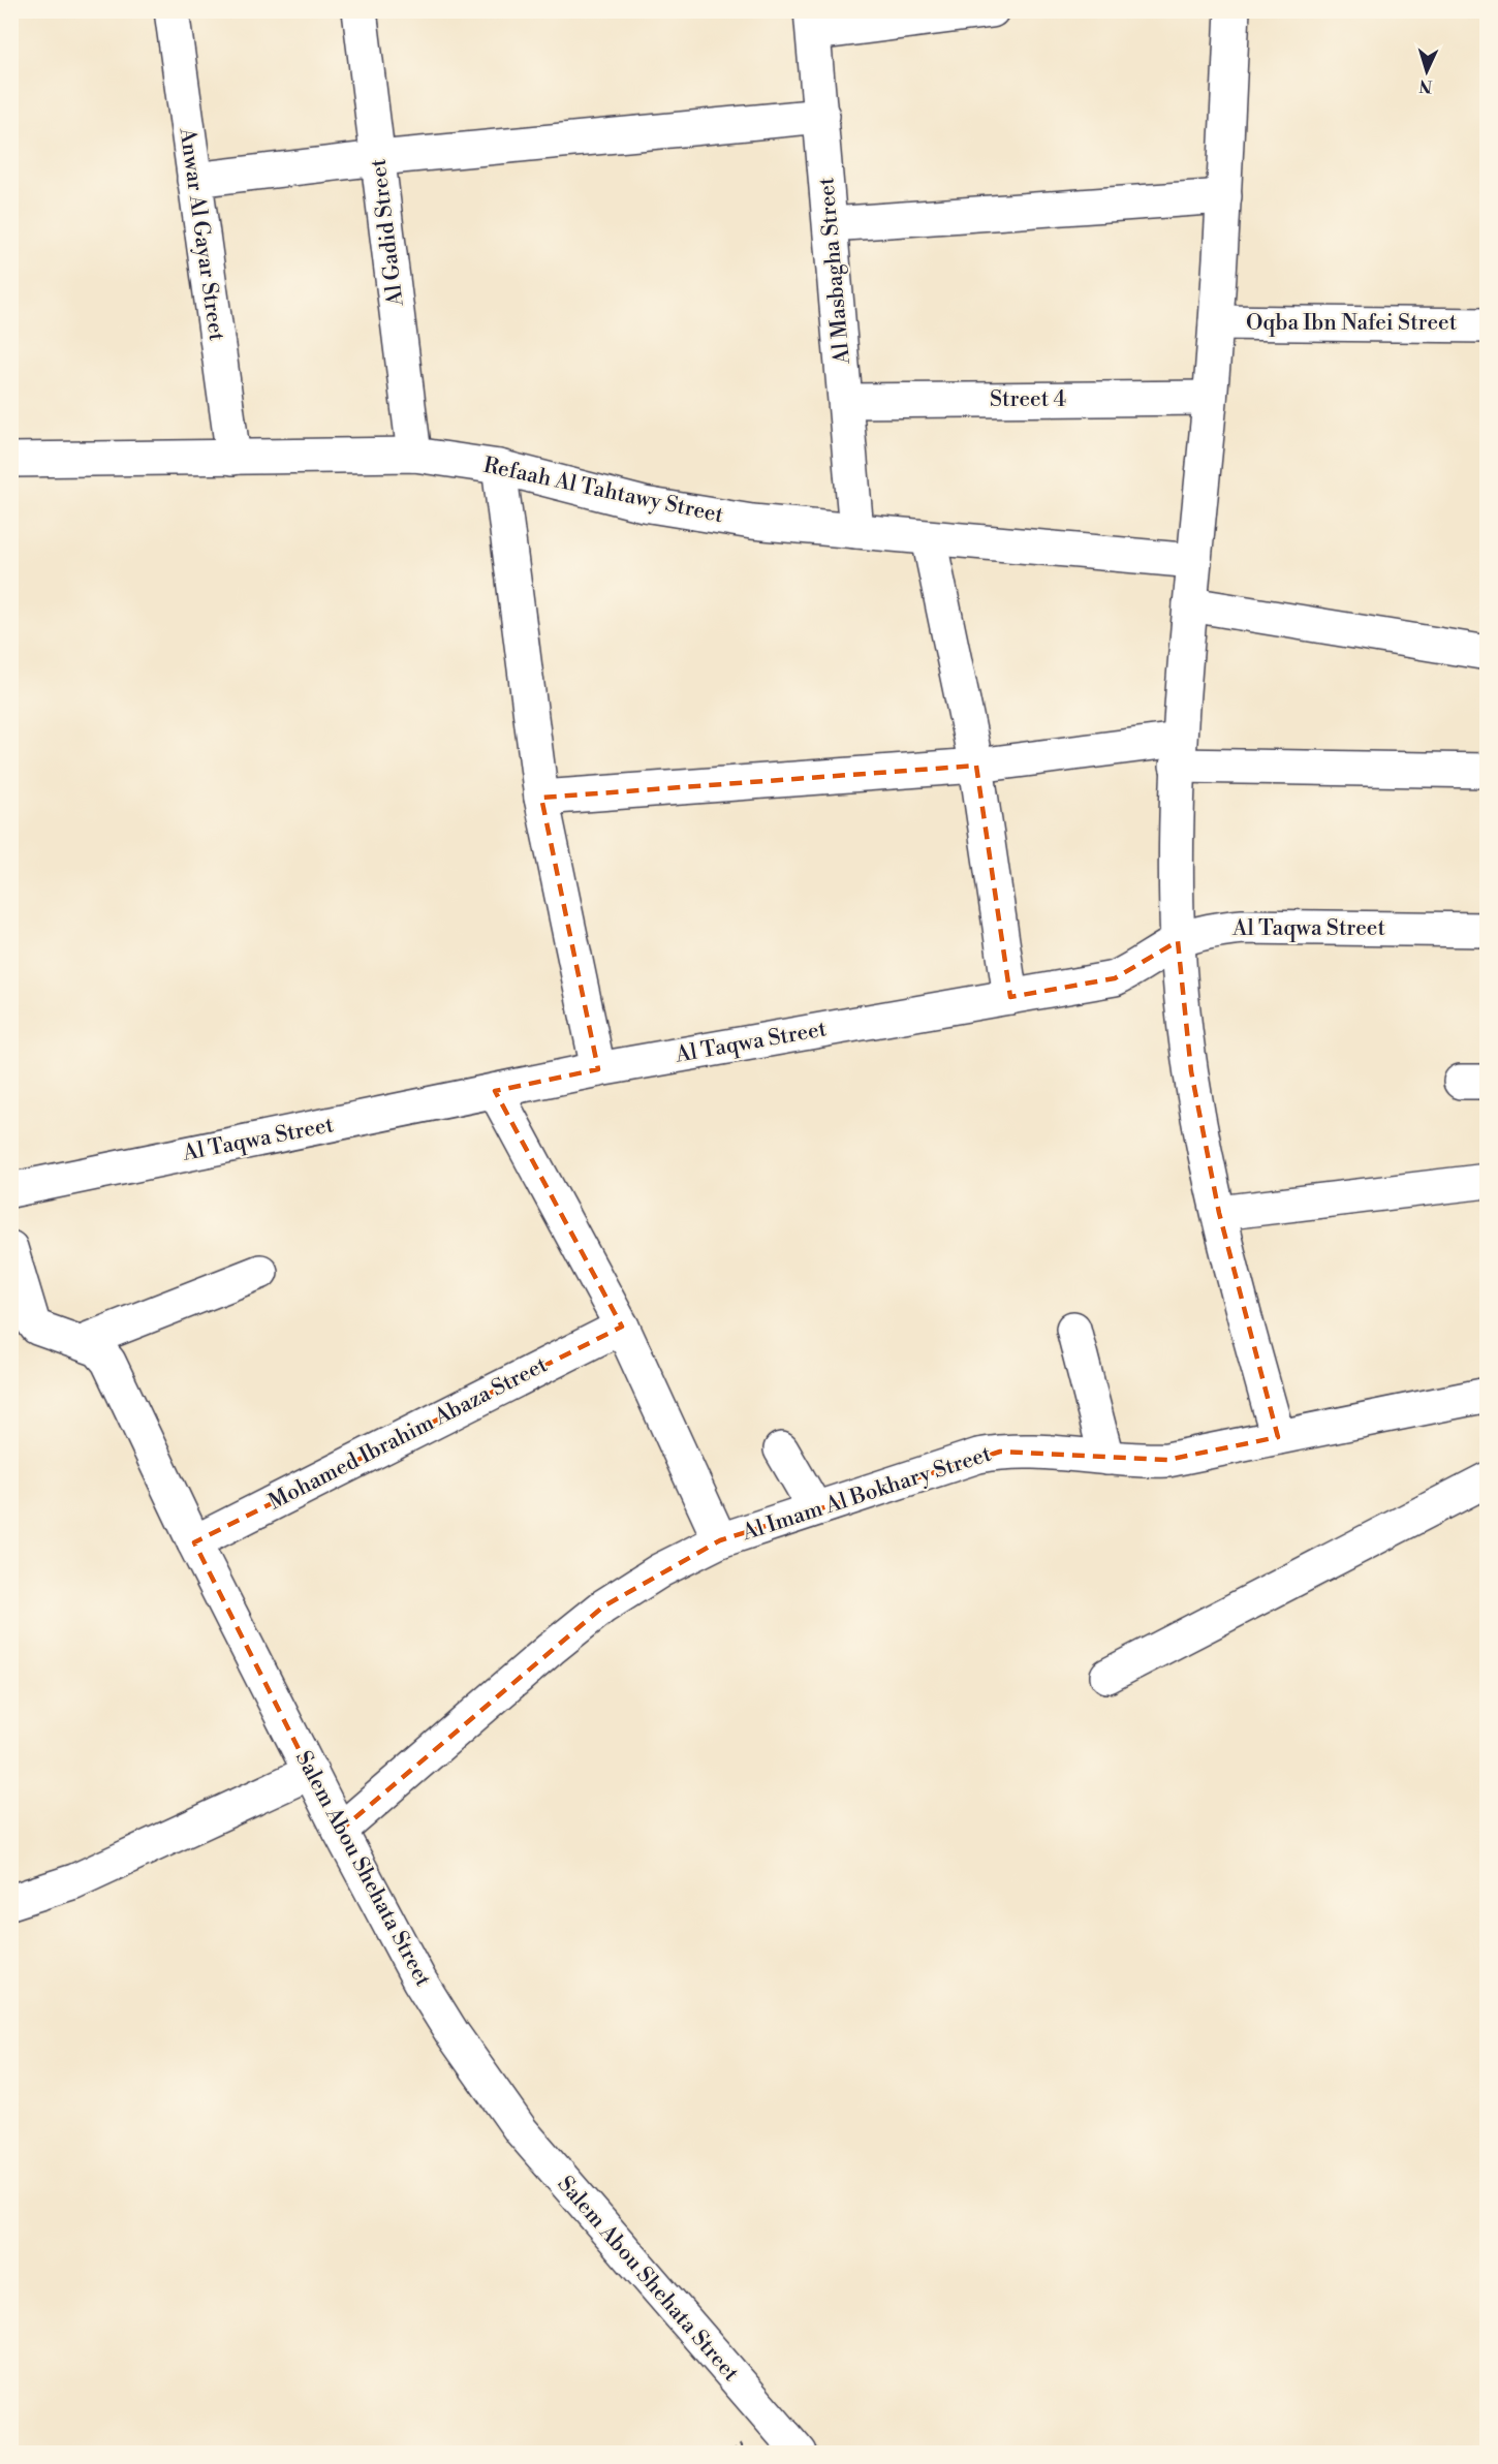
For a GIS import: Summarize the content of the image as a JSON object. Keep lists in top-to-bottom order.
{
  "streets": {
    "street": [
      "Al Gadid Street",
      "Anwar Al Gayar Street",
      "Al Masbagha Street",
      "Oqba Ibn Nafei Street",
      "Street 4",
      "Refaah Al Tahtawy Street",
      "Al Taqwa Street",
      "Mohamed Ibrahim Abaza Street",
      "Al Imam Al Bokhary Street",
      "Salem Abou Shehata Street"
    ]
  },
  "crossings": [
    ["Al Gadid Street", "Refaah Al Tahtawy Street"],
    ["Anwar Al Gayar Street", "Refaah Al Tahtawy Street"],
    ["Al Masbagha Street", "Street 4"],
    ["Al Masbagha Street", "Refaah Al Tahtawy Street"],
    ["Mohamed Ibrahim Abaza Street", "Salem Abou Shehata Street"],
    ["Al Imam Al Bokhary Street", "Salem Abou Shehata Street"]
  ],
  "north": "bottom"
}
